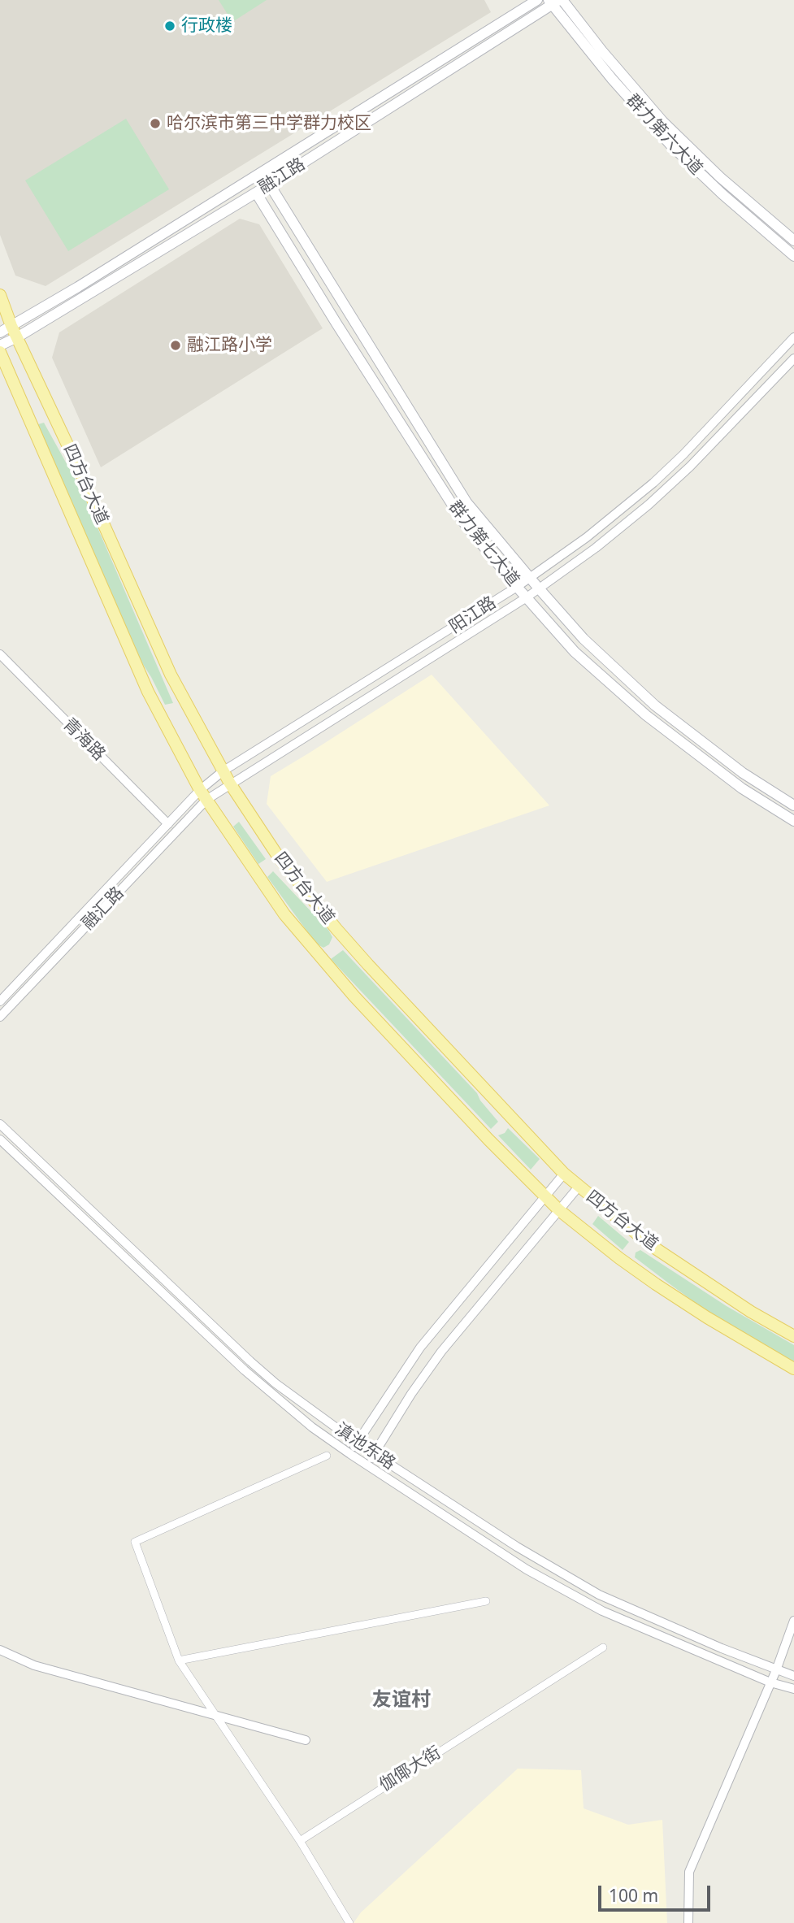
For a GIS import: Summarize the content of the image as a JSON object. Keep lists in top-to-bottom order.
{
  "streets": {
    "main road": [
      "群力第六大道",
      "融江路",
      "四方台大道",
      "群力第七大道"
    ],
    "street": [
      "阳江路",
      "青海路",
      "融汇路",
      "滇池东路",
      "伽倻大街"
    ]
  },
  "crossings": [
    ["群力第六大道", "融江路"],
    ["融江路", "四方台大道"],
    ["融江路", "群力第七大道"],
    ["四方台大道", "阳江路"],
    ["四方台大道", "融汇路"],
    ["群力第七大道", "阳江路"],
    ["阳江路", "融汇路"],
    ["青海路", "融汇路"]
  ],
  "districts": ["友谊村"],
  "places": ["行政楼", "哈尔滨市第三中学群力校区", "融江路小学"],
  "scale_bar": "100 m"
}
